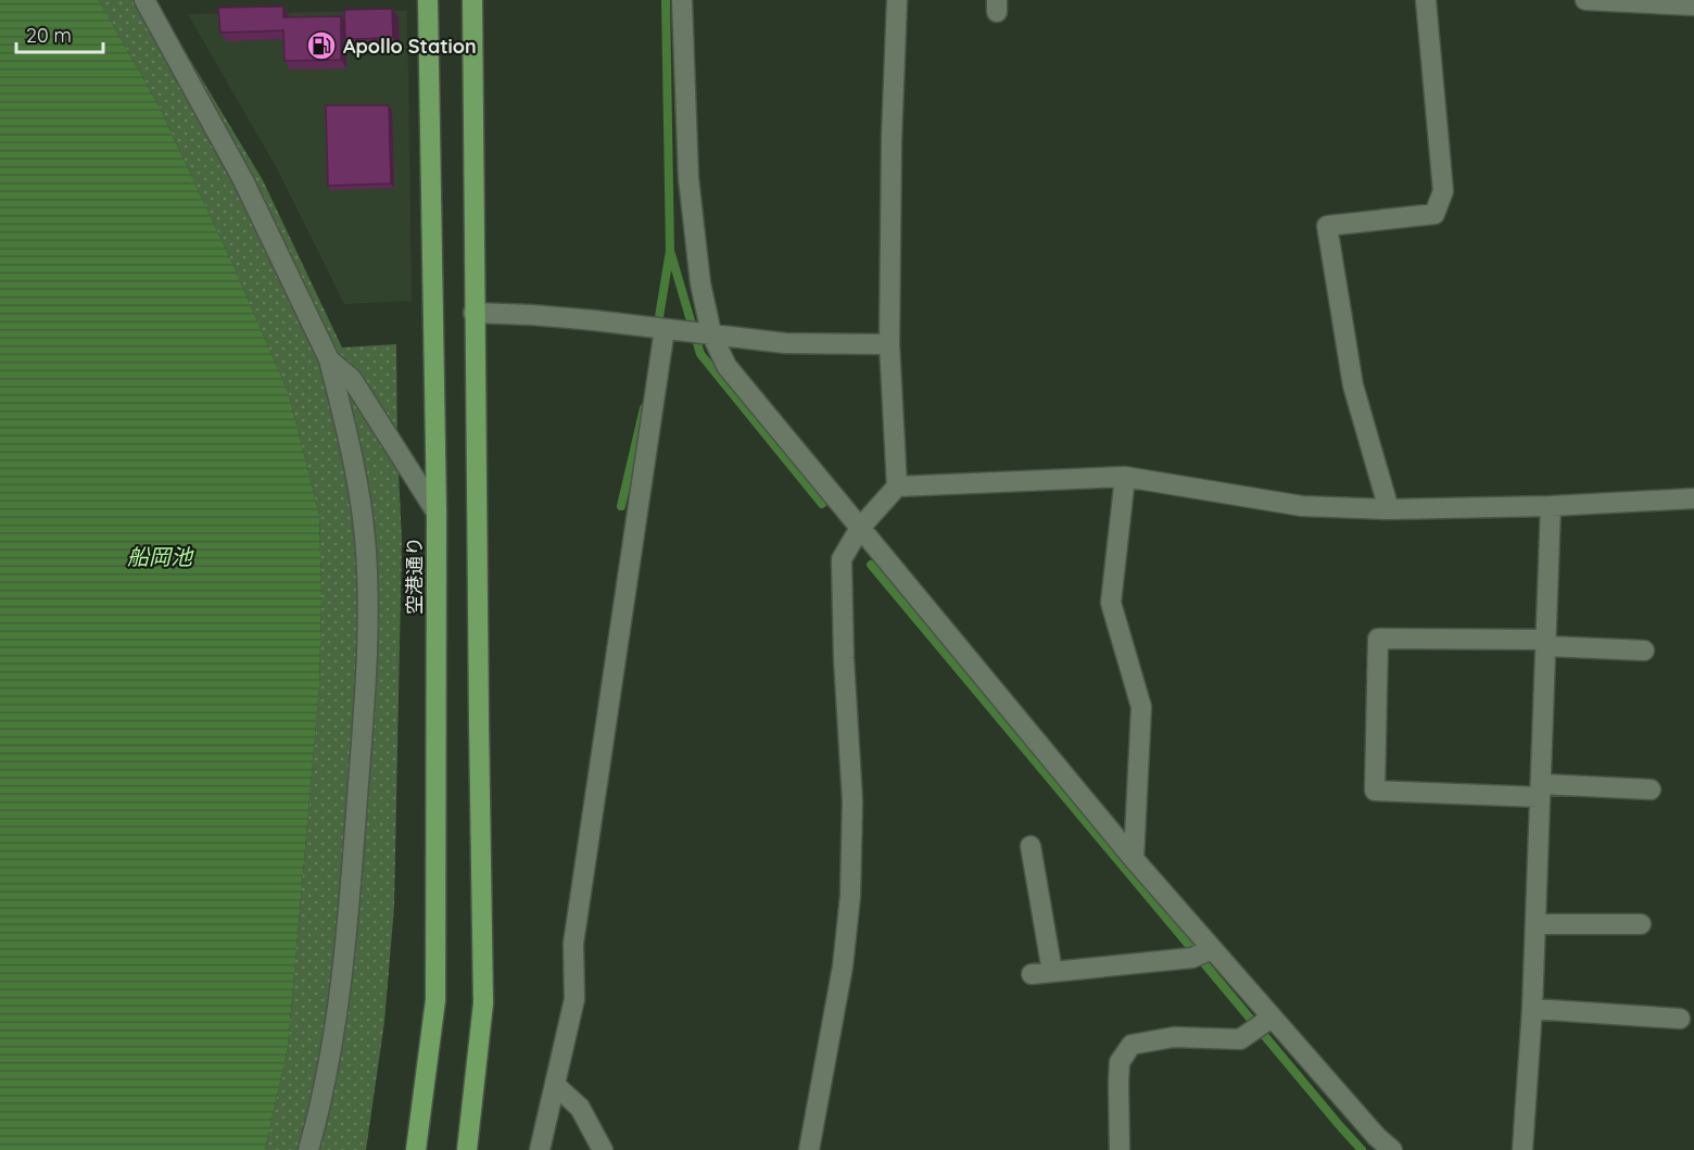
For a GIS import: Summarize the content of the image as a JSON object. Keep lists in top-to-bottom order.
{
  "streets": {
    "highway": ["空港通り"]
  },
  "water": ["船岡池"],
  "places": {
    "fuel station": ["Apollo Station"]
  },
  "scale_bar": "20 m"
}
